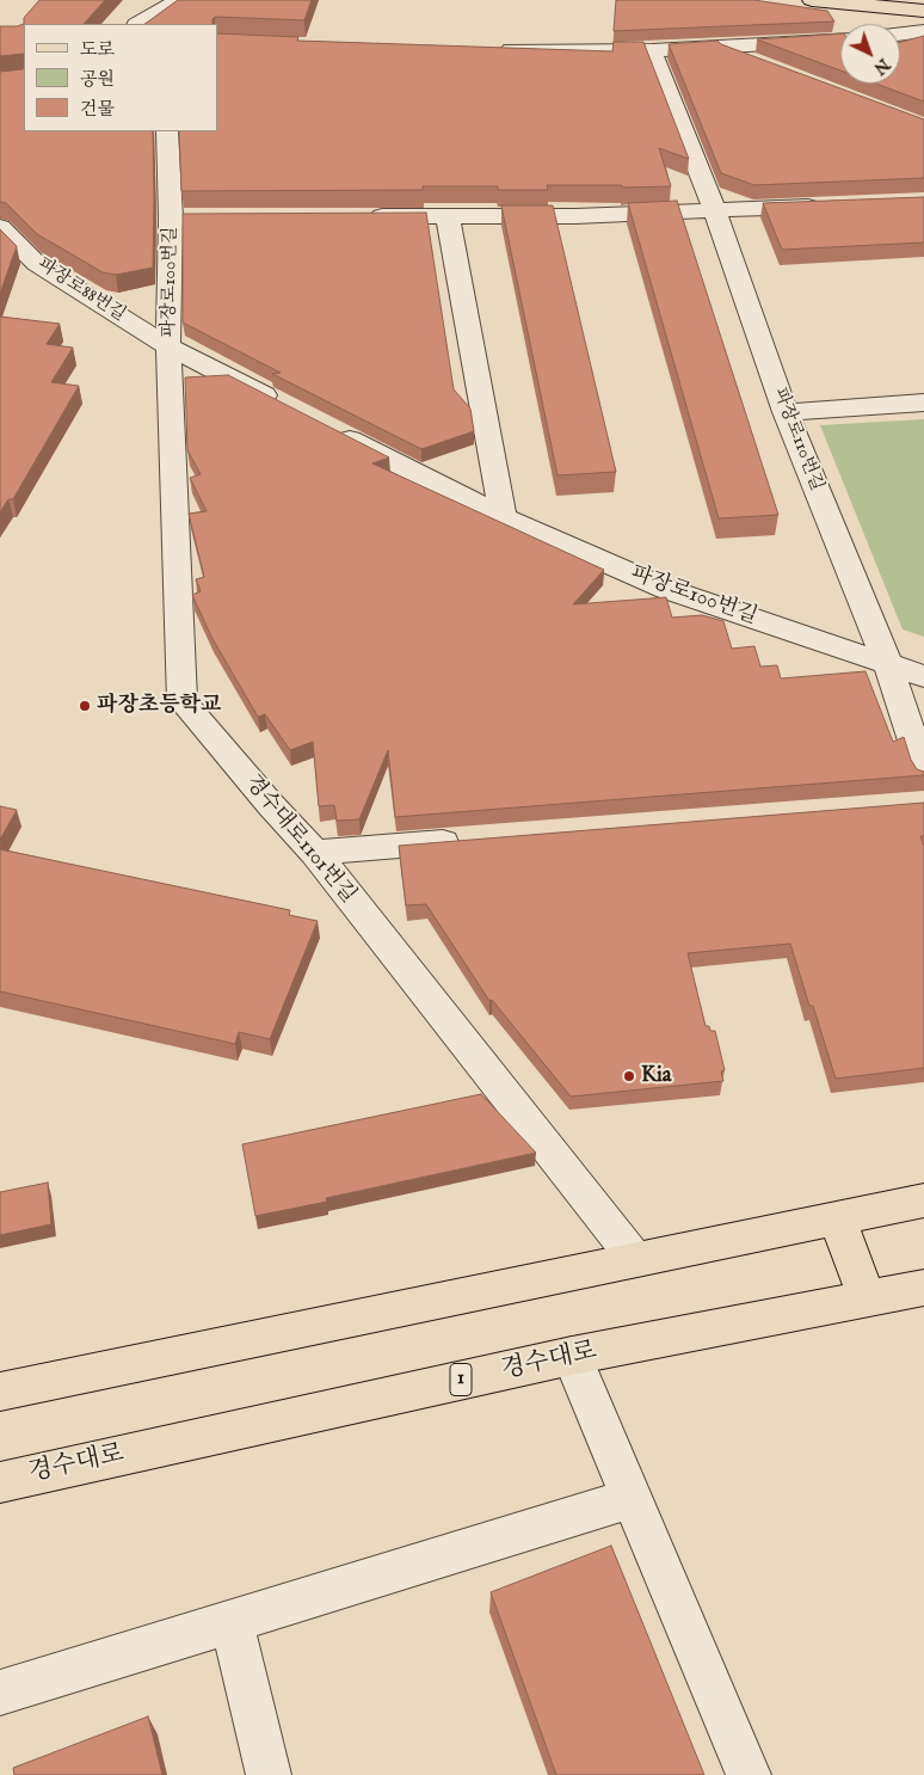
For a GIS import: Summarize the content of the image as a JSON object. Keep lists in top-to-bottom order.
{
  "streets": {
    "main road": ["경수대로", "1"],
    "street": [
      "파장로100번길",
      "파장로88번길",
      "파장로110번길",
      "경수대로1101번길"
    ]
  },
  "crossings": [
    ["파장로100번길", "파장로88번길"],
    ["파장로100번길", "파장로110번길"],
    ["파장로100번길", "경수대로1101번길"],
    ["파장로88번길", "경수대로1101번길"]
  ],
  "places": ["파장초등학교", "Kia"],
  "legend": ["도로", "공원", "건물"],
  "north": "bottom right"
}
